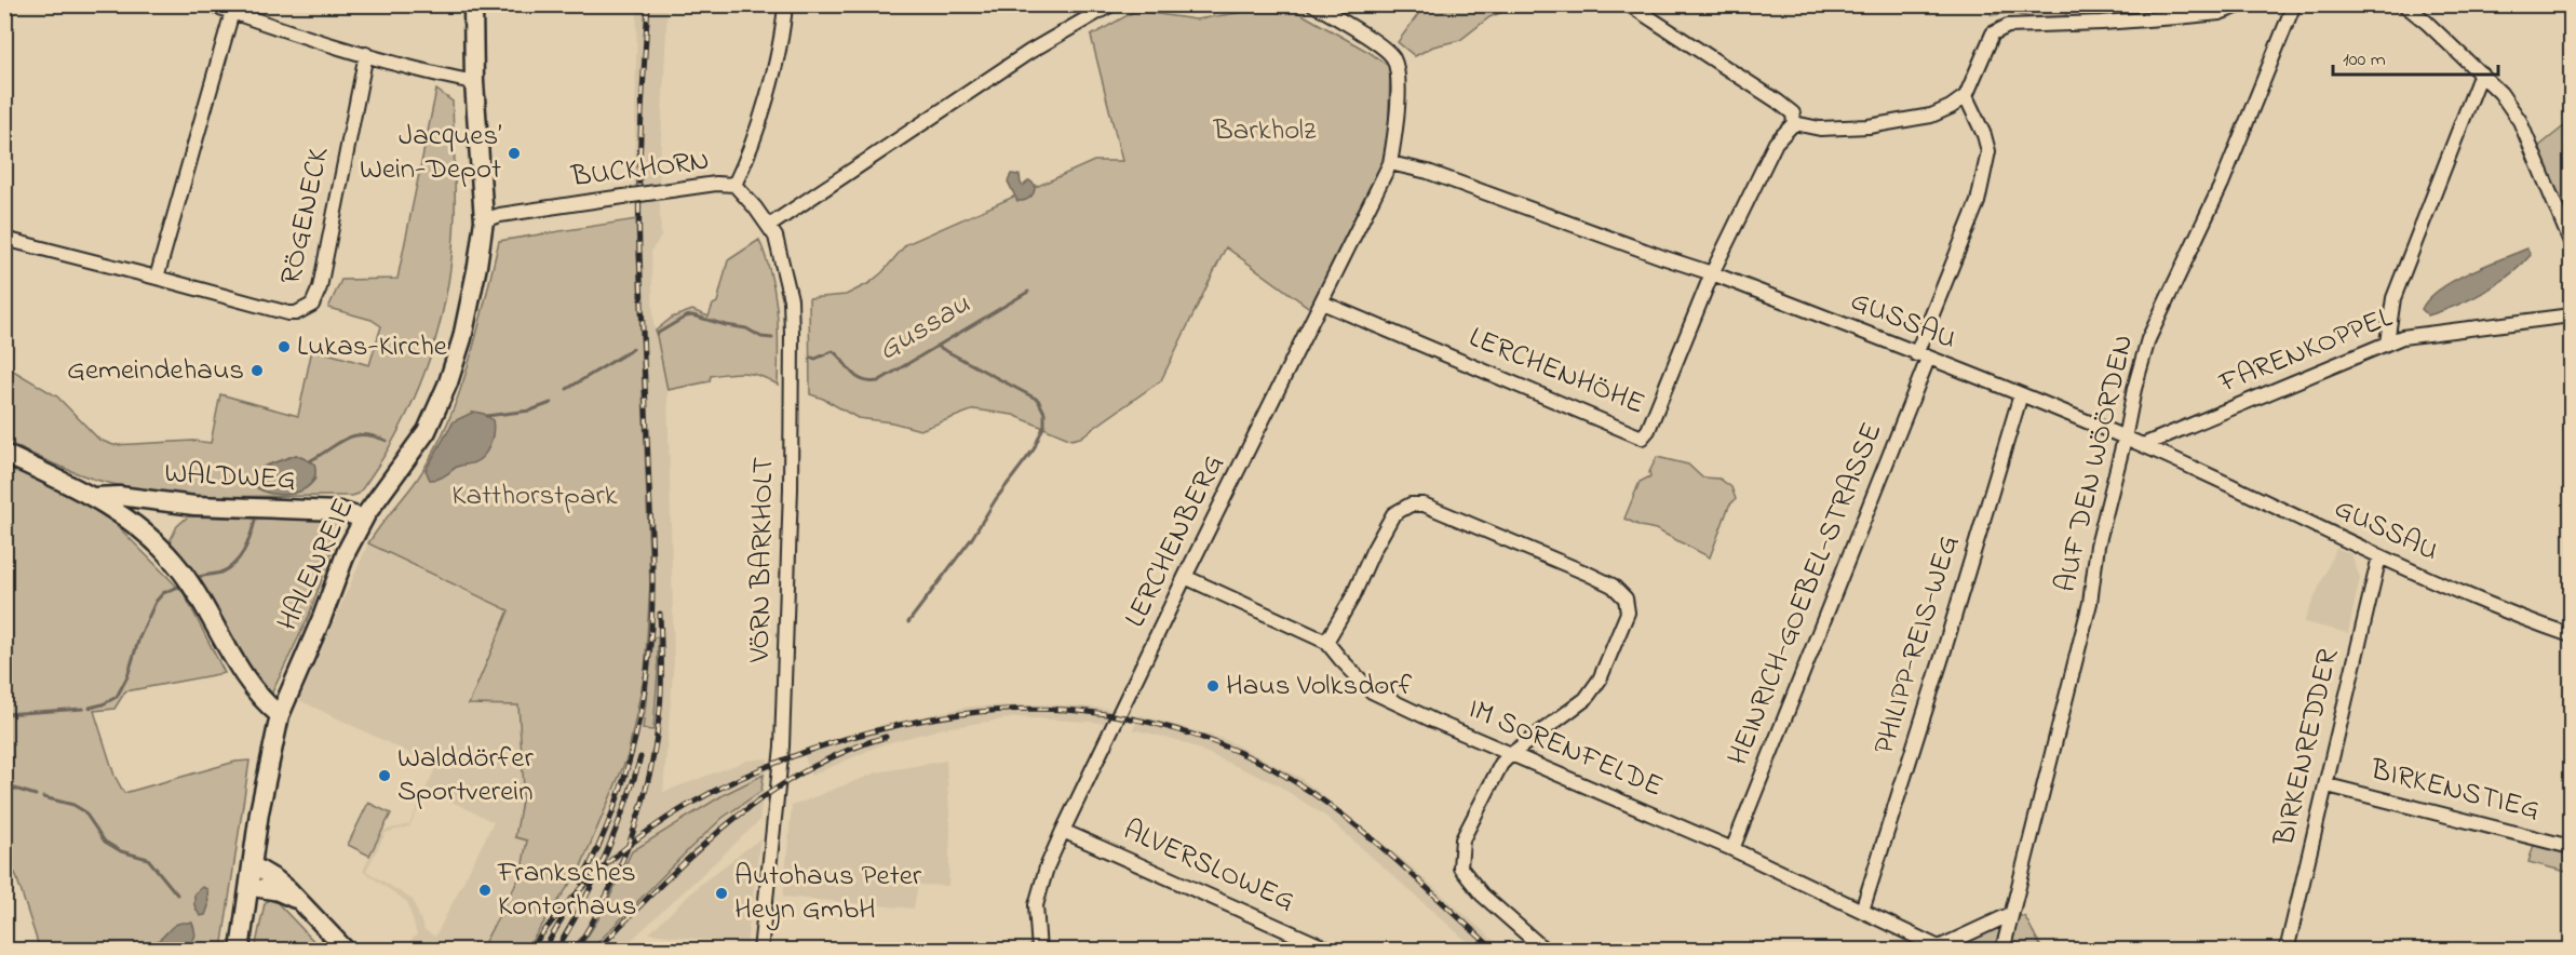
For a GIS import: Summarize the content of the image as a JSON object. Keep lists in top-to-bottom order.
{
  "streets": {
    "main road": ["WALDWEG", "HALENREIE"],
    "street": [
      "BUCKHORN",
      "RÖGENECK",
      "GUSSAU",
      "FARENKOPPEL",
      "LERCHENHÖHE",
      "AUF DEN WÖÖRDEN",
      "LERCHENBERG",
      "VÖRN BARKHOLT",
      "HEINRICH-GOEBEL-STRASSE",
      "PHILIPP-REIS-WEG",
      "BIRKENREDDER",
      "IM SORENFELDE",
      "BIRKENSTIEG",
      "ALVERSLOWEG"
    ]
  },
  "crossings": [
    ["BUCKHORN", "VÖRN BARKHOLT"],
    ["BUCKHORN", "HALENREIE"],
    ["GUSSAU", "FARENKOPPEL"],
    ["GUSSAU", "LERCHENHÖHE"],
    ["GUSSAU", "AUF DEN WÖÖRDEN"],
    ["GUSSAU", "LERCHENBERG"],
    ["GUSSAU", "HEINRICH-GOEBEL-STRASSE"],
    ["GUSSAU", "PHILIPP-REIS-WEG"],
    ["GUSSAU", "BIRKENREDDER"],
    ["LERCHENHÖHE", "LERCHENBERG"],
    ["WALDWEG", "HALENREIE"],
    ["LERCHENBERG", "IM SORENFELDE"],
    ["LERCHENBERG", "ALVERSLOWEG"],
    ["HEINRICH-GOEBEL-STRASSE", "IM SORENFELDE"],
    ["PHILIPP-REIS-WEG", "IM SORENFELDE"],
    ["BIRKENREDDER", "BIRKENSTIEG"]
  ],
  "water": ["Gussau"],
  "parks": ["Barkholz", "Katthorstpark"],
  "places": [
    "Jacques’ Wein-Depot",
    "Lukas-Kirche",
    "Gemeindehaus",
    "Haus Volksdorf",
    "Walddörfer Sportverein",
    "Franksches Kontorhaus",
    "Autohaus Peter Heyn GmbH"
  ],
  "scale_bar": "100 m"
}
